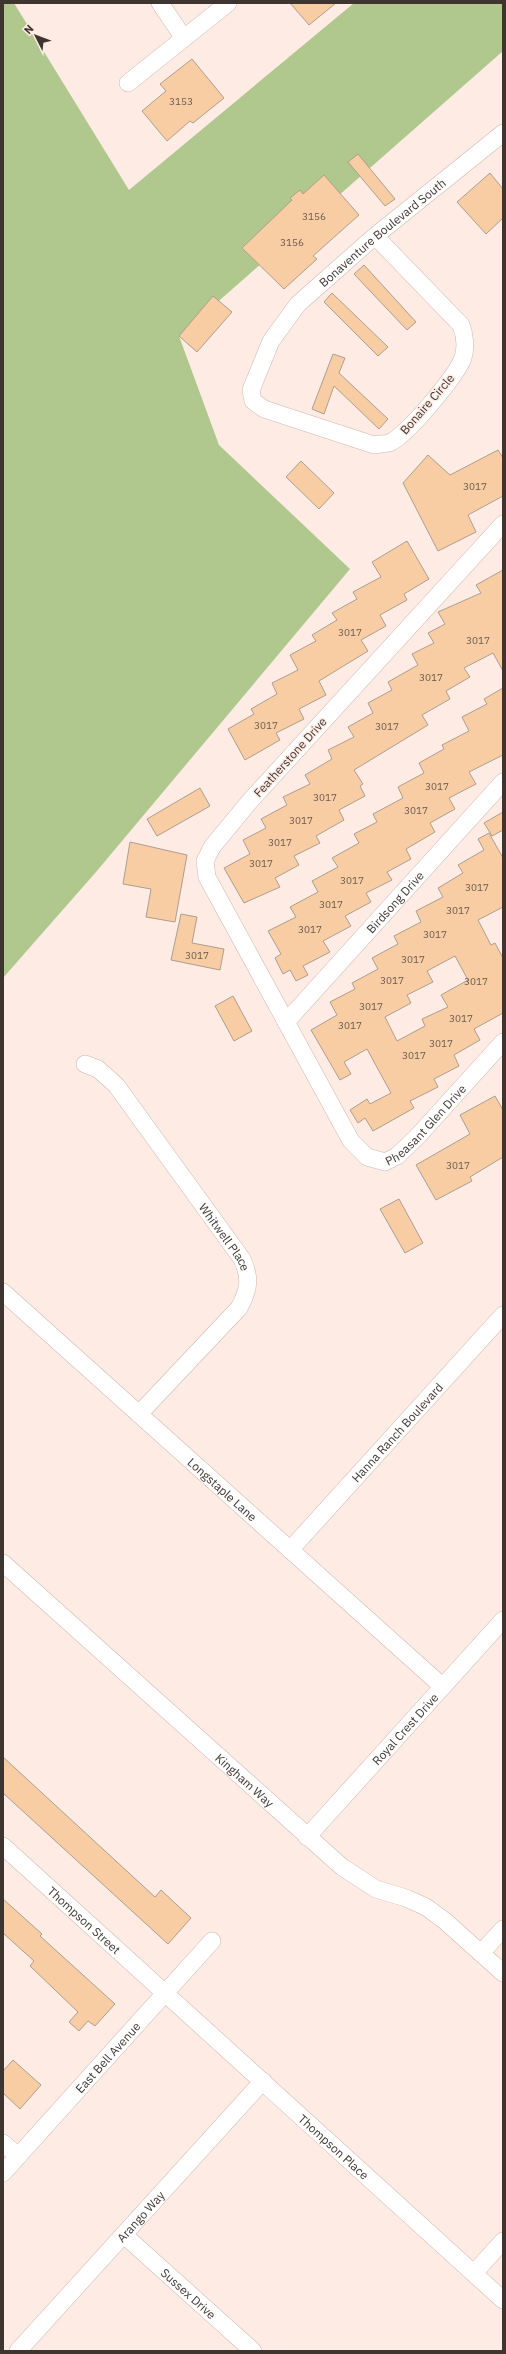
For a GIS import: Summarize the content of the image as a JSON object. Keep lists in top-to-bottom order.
{
  "streets": {
    "street": [
      "Bonaventure Boulevard South",
      "Bonaire Circle",
      "Featherstone Drive",
      "Birdsong Drive",
      "Pheasant Glen Drive",
      "Whitwell Place",
      "Hanna Ranch Boulevard",
      "Longstaple Lane",
      "Royal Crest Drive",
      "Kingham Way",
      "Thompson Street",
      "East Bell Avenue",
      "Thompson Place",
      "Arango Way",
      "Sussex Drive"
    ]
  },
  "crossings": [
    ["Bonaventure Boulevard South", "Bonaire Circle"],
    ["Featherstone Drive", "Birdsong Drive"],
    ["Featherstone Drive", "Pheasant Glen Drive"],
    ["Birdsong Drive", "Pheasant Glen Drive"],
    ["Whitwell Place", "Longstaple Lane"],
    ["Hanna Ranch Boulevard", "Longstaple Lane"],
    ["Longstaple Lane", "Royal Crest Drive"],
    ["Royal Crest Drive", "Kingham Way"],
    ["Thompson Street", "East Bell Avenue"],
    ["Thompson Street", "Thompson Place"],
    ["East Bell Avenue", "Thompson Place"],
    ["Thompson Place", "Arango Way"],
    ["Arango Way", "Sussex Drive"]
  ],
  "house_numbers": [
    "3153",
    "3156",
    "3156",
    "3017",
    "3017",
    "3017",
    "3017",
    "3017",
    "3017",
    "3017",
    "3017",
    "3017",
    "3017",
    "3017",
    "3017",
    "3017",
    "3017",
    "3017",
    "3017",
    "3017",
    "3017",
    "3017",
    "3017",
    "3017",
    "3017",
    "3017",
    "3017",
    "3017",
    "3017",
    "3017",
    "3017"
  ],
  "north": "top left"
}
